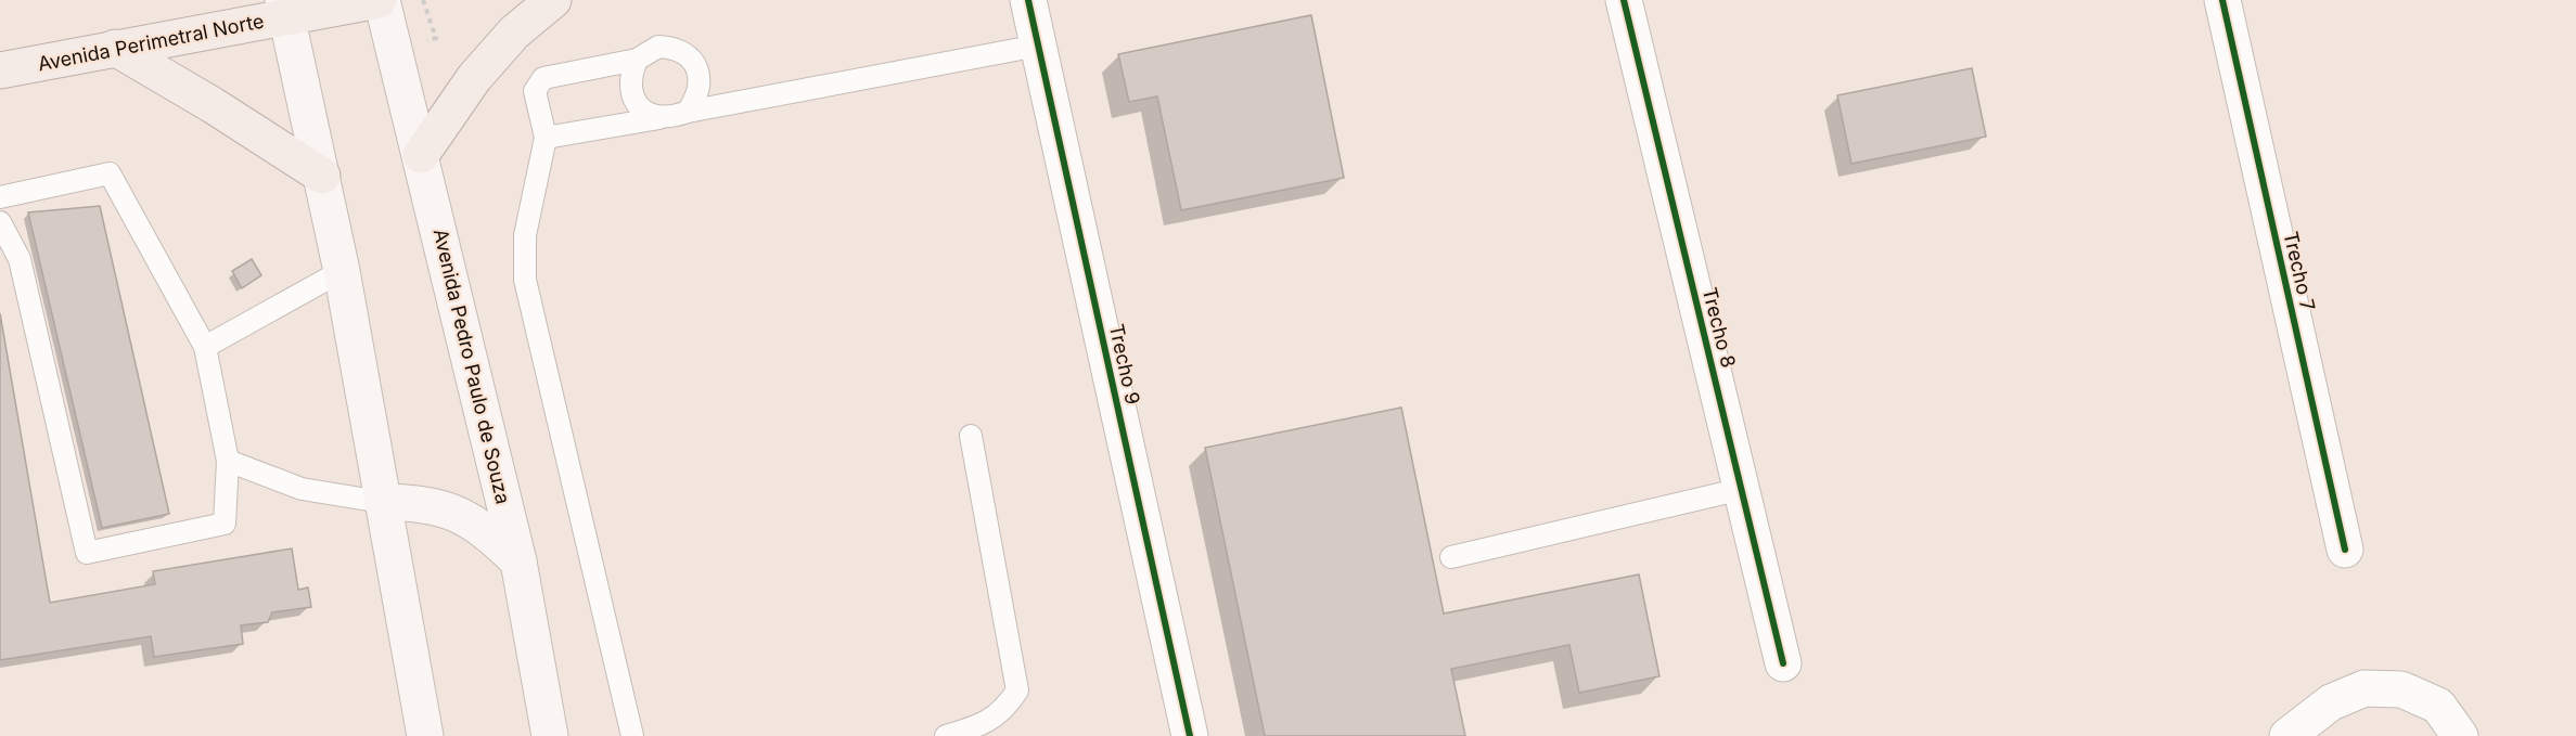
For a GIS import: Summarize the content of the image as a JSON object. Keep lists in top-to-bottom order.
{
  "streets": {
    "highway": ["Avenida Perimetral Norte"],
    "main road": ["Avenida Pedro Paulo de Souza"],
    "street": ["Trecho 7", "Trecho 8", "Trecho 9"]
  },
  "crossings": [
    ["Avenida Perimetral Norte", "Avenida Pedro Paulo de Souza"]
  ]
}
